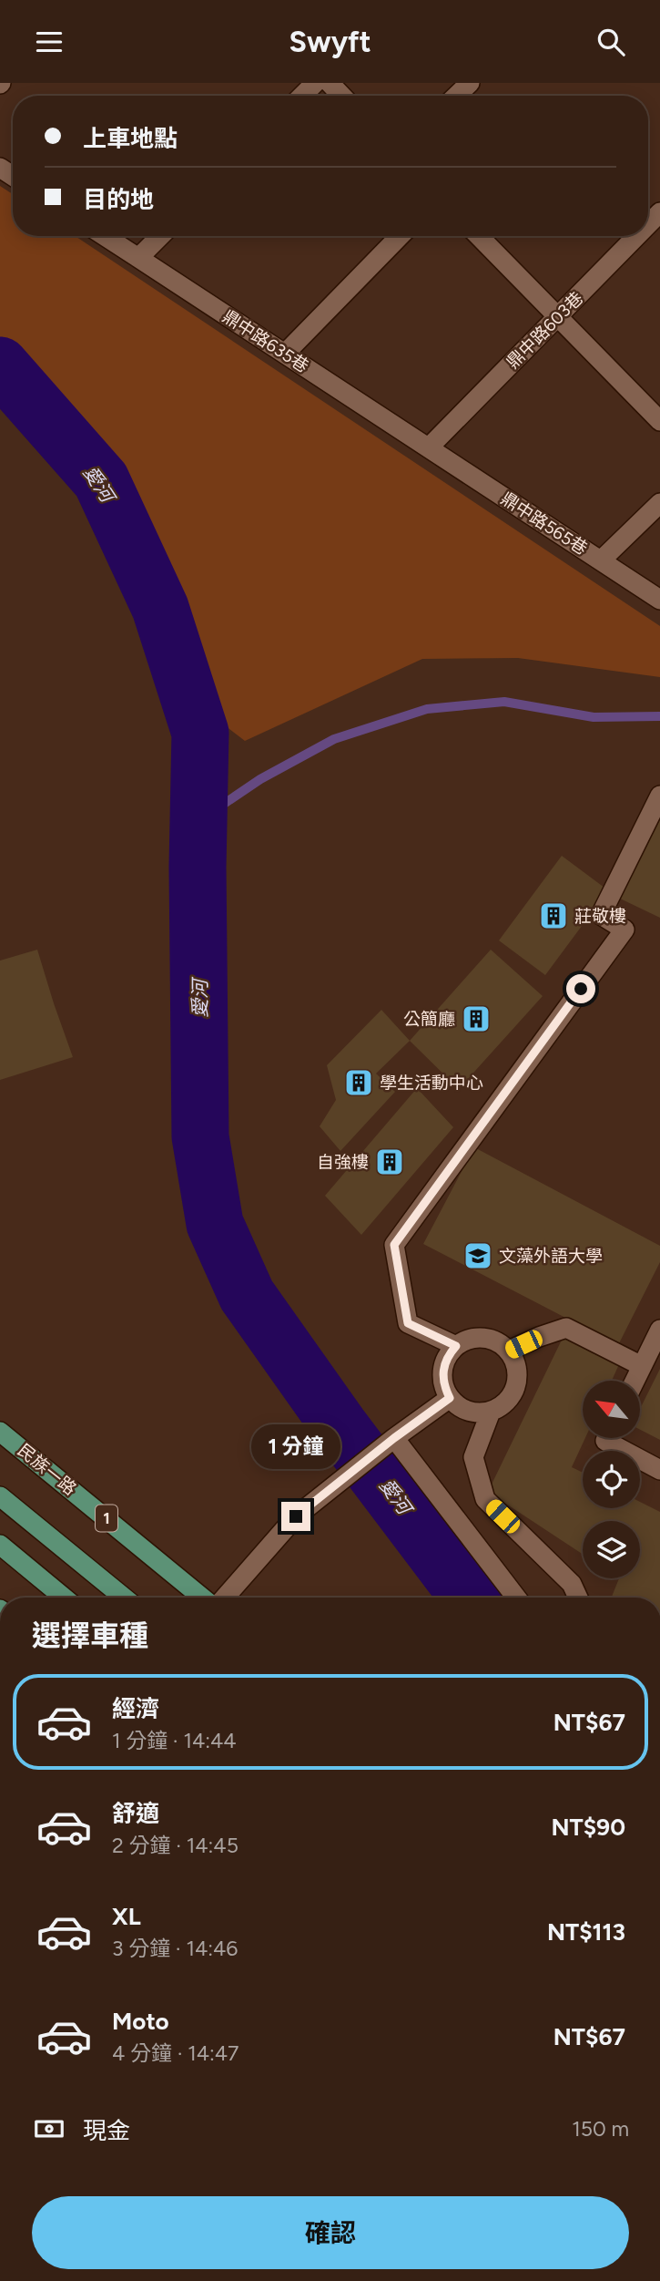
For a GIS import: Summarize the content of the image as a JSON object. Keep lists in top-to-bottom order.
{
  "streets": {
    "main road": ["民族一路", "1"],
    "lane": ["鼎中路603巷", "鼎中路635巷", "鼎中路565巷"]
  },
  "crossings": [
    ["鼎中路603巷", "鼎中路635巷"],
    ["鼎中路603巷", "鼎中路565巷"],
    ["鼎中路635巷", "鼎中路565巷"]
  ],
  "water": ["愛河"],
  "places": {
    "building": [
      "莊敬樓",
      "公簡廳",
      "學生活動中心",
      "自強樓"
    ],
    "school or university": ["文藻外語大學"]
  },
  "north": "top left",
  "page": {
    "header": "Swyft",
    "banner": ["上車地點", "目的地"],
    "bubble": "1 分鐘",
    "heading": "選擇車種",
    "list": [
      {
        "name": "經濟",
        "note": "1 分鐘 · 14:44",
        "value": "NT$67"
      },
      {
        "name": "舒適",
        "note": "2 分鐘 · 14:45",
        "value": "NT$90"
      },
      {
        "name": "XL",
        "note": "3 分鐘 · 14:46",
        "value": "NT$113"
      },
      {
        "name": "Moto",
        "note": "4 分鐘 · 14:47",
        "value": "NT$67"
      }
    ],
    "pay": ["現金", "150 m"],
    "buttons": "確認"
  }
}
